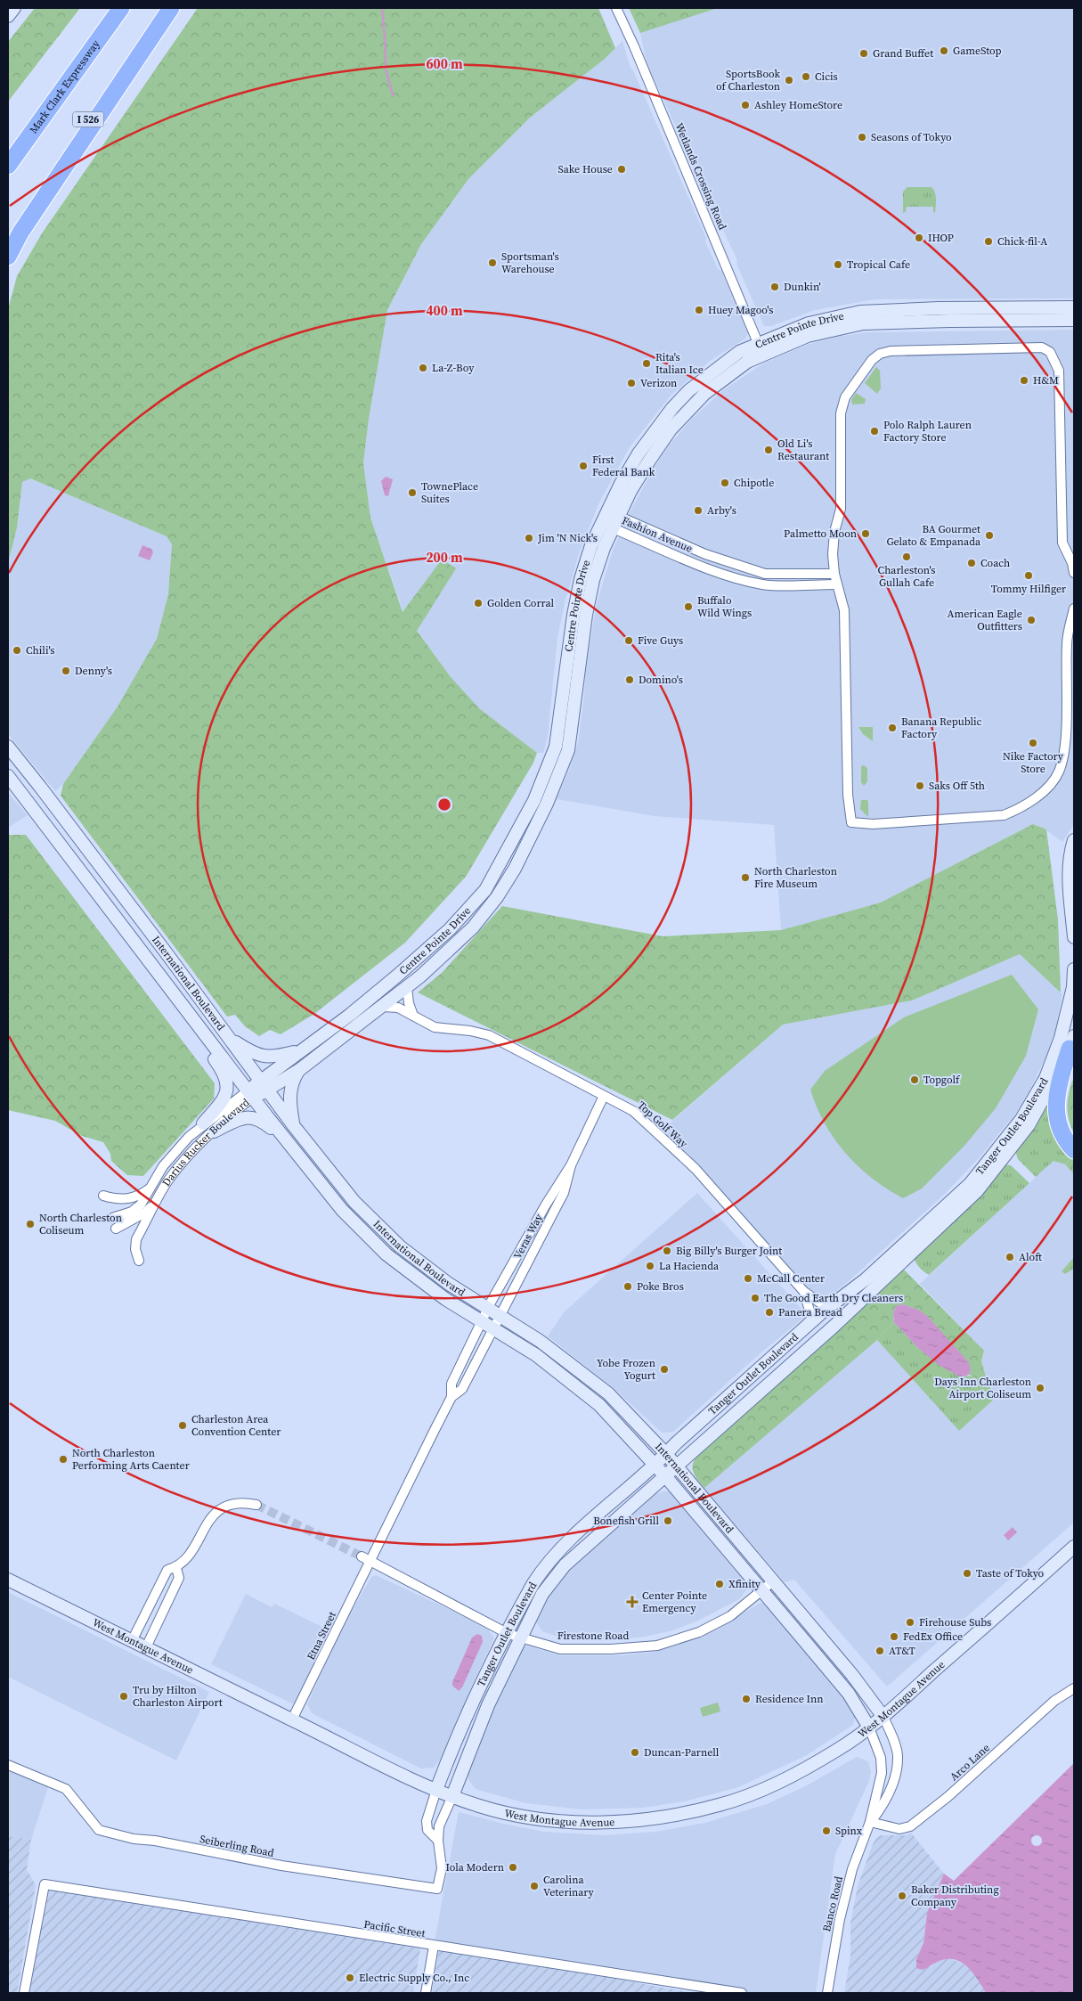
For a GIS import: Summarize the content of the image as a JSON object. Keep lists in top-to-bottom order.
{
  "streets": {
    "highway": ["Mark Clark Expressway", "I 526"],
    "street": [
      "Wetlands Crossing Road",
      "Centre Pointe Drive",
      "Fashion Avenue",
      "International Boulevard",
      "Top Golf Way",
      "Tanger Outlet Boulevard",
      "Darius Rucker Boulevard",
      "Veras Way",
      "Etna Street",
      "Firestone Road",
      "West Montague Avenue",
      "Arco Lane",
      "Seiberling Road",
      "Banco Road",
      "Pacific Street"
    ]
  },
  "crossings": [
    ["Wetlands Crossing Road", "Centre Pointe Drive"],
    ["Centre Pointe Drive", "Fashion Avenue"],
    ["Centre Pointe Drive", "International Boulevard"],
    ["Centre Pointe Drive", "Top Golf Way"],
    ["Centre Pointe Drive", "Darius Rucker Boulevard"],
    ["International Boulevard", "Tanger Outlet Boulevard"],
    ["International Boulevard", "Darius Rucker Boulevard"],
    ["International Boulevard", "Veras Way"],
    ["International Boulevard", "Etna Street"],
    ["International Boulevard", "Firestone Road"],
    ["International Boulevard", "West Montague Avenue"],
    ["International Boulevard", "Banco Road"],
    ["Top Golf Way", "Tanger Outlet Boulevard"],
    ["Top Golf Way", "Veras Way"],
    ["Tanger Outlet Boulevard", "Firestone Road"],
    ["Tanger Outlet Boulevard", "West Montague Avenue"],
    ["Tanger Outlet Boulevard", "Seiberling Road"],
    ["Veras Way", "Etna Street"],
    ["Etna Street", "Firestone Road"],
    ["Etna Street", "West Montague Avenue"],
    ["West Montague Avenue", "Seiberling Road"],
    ["West Montague Avenue", "Banco Road"],
    ["Arco Lane", "Banco Road"]
  ],
  "places": {
    "other": [
      "GameStop",
      "Grand Buffet",
      "Cicis",
      "SportsBook of Charleston",
      "Ashley HomeStore",
      "Seasons of Tokyo",
      "Sake House",
      "IHOP",
      "Chick-fil-A",
      "Sportsman's Warehouse",
      "Tropical Cafe",
      "Dunkin'",
      "Huey Magoo's",
      "Rita's Italian Ice",
      "La-Z-Boy",
      "H&M",
      "Verizon",
      "Polo Ralph Lauren Factory Store",
      "Old Li's Restaurant",
      "First Federal Bank",
      "Chipotle",
      "TownePlace Suites",
      "Arby's",
      "Palmetto Moon",
      "BA Gourmet Gelato & Empanada",
      "Jim 'N Nick's",
      "Charleston's Gullah Cafe",
      "Coach",
      "Tommy Hilfiger",
      "Golden Corral",
      "Buffalo Wild Wings",
      "American Eagle Outfitters",
      "Five Guys",
      "Chili's",
      "Denny's",
      "Domino's",
      "Banana Republic Factory",
      "Nike Factory Store",
      "Saks Off 5th",
      "North Charleston Fire Museum",
      "Topgolf",
      "North Charleston Coliseum",
      "Big Billy's Burger Joint",
      "Aloft",
      "La Hacienda",
      "McCall Center",
      "Poke Bros",
      "The Good Earth Dry Cleaners",
      "Panera Bread",
      "Yobe Frozen Yogurt",
      "Days Inn Charleston Airport Coliseum",
      "Charleston Area Convention Center",
      "North Charleston Performing Arts Caenter",
      "Bonefish Grill",
      "Taste of Tokyo",
      "Xfinity",
      "Firehouse Subs",
      "FedEx Office",
      "AT&T",
      "Tru by Hilton Charleston Airport",
      "Residence Inn",
      "Duncan-Parnell",
      "Spinx",
      "Iola Modern",
      "Carolina Veterinary",
      "Baker Distributing Company",
      "Electric Supply Co., Inc"
    ],
    "health": ["Center Pointe Emergency"]
  },
  "rings": ["600 m", "400 m", "200 m"]
}
